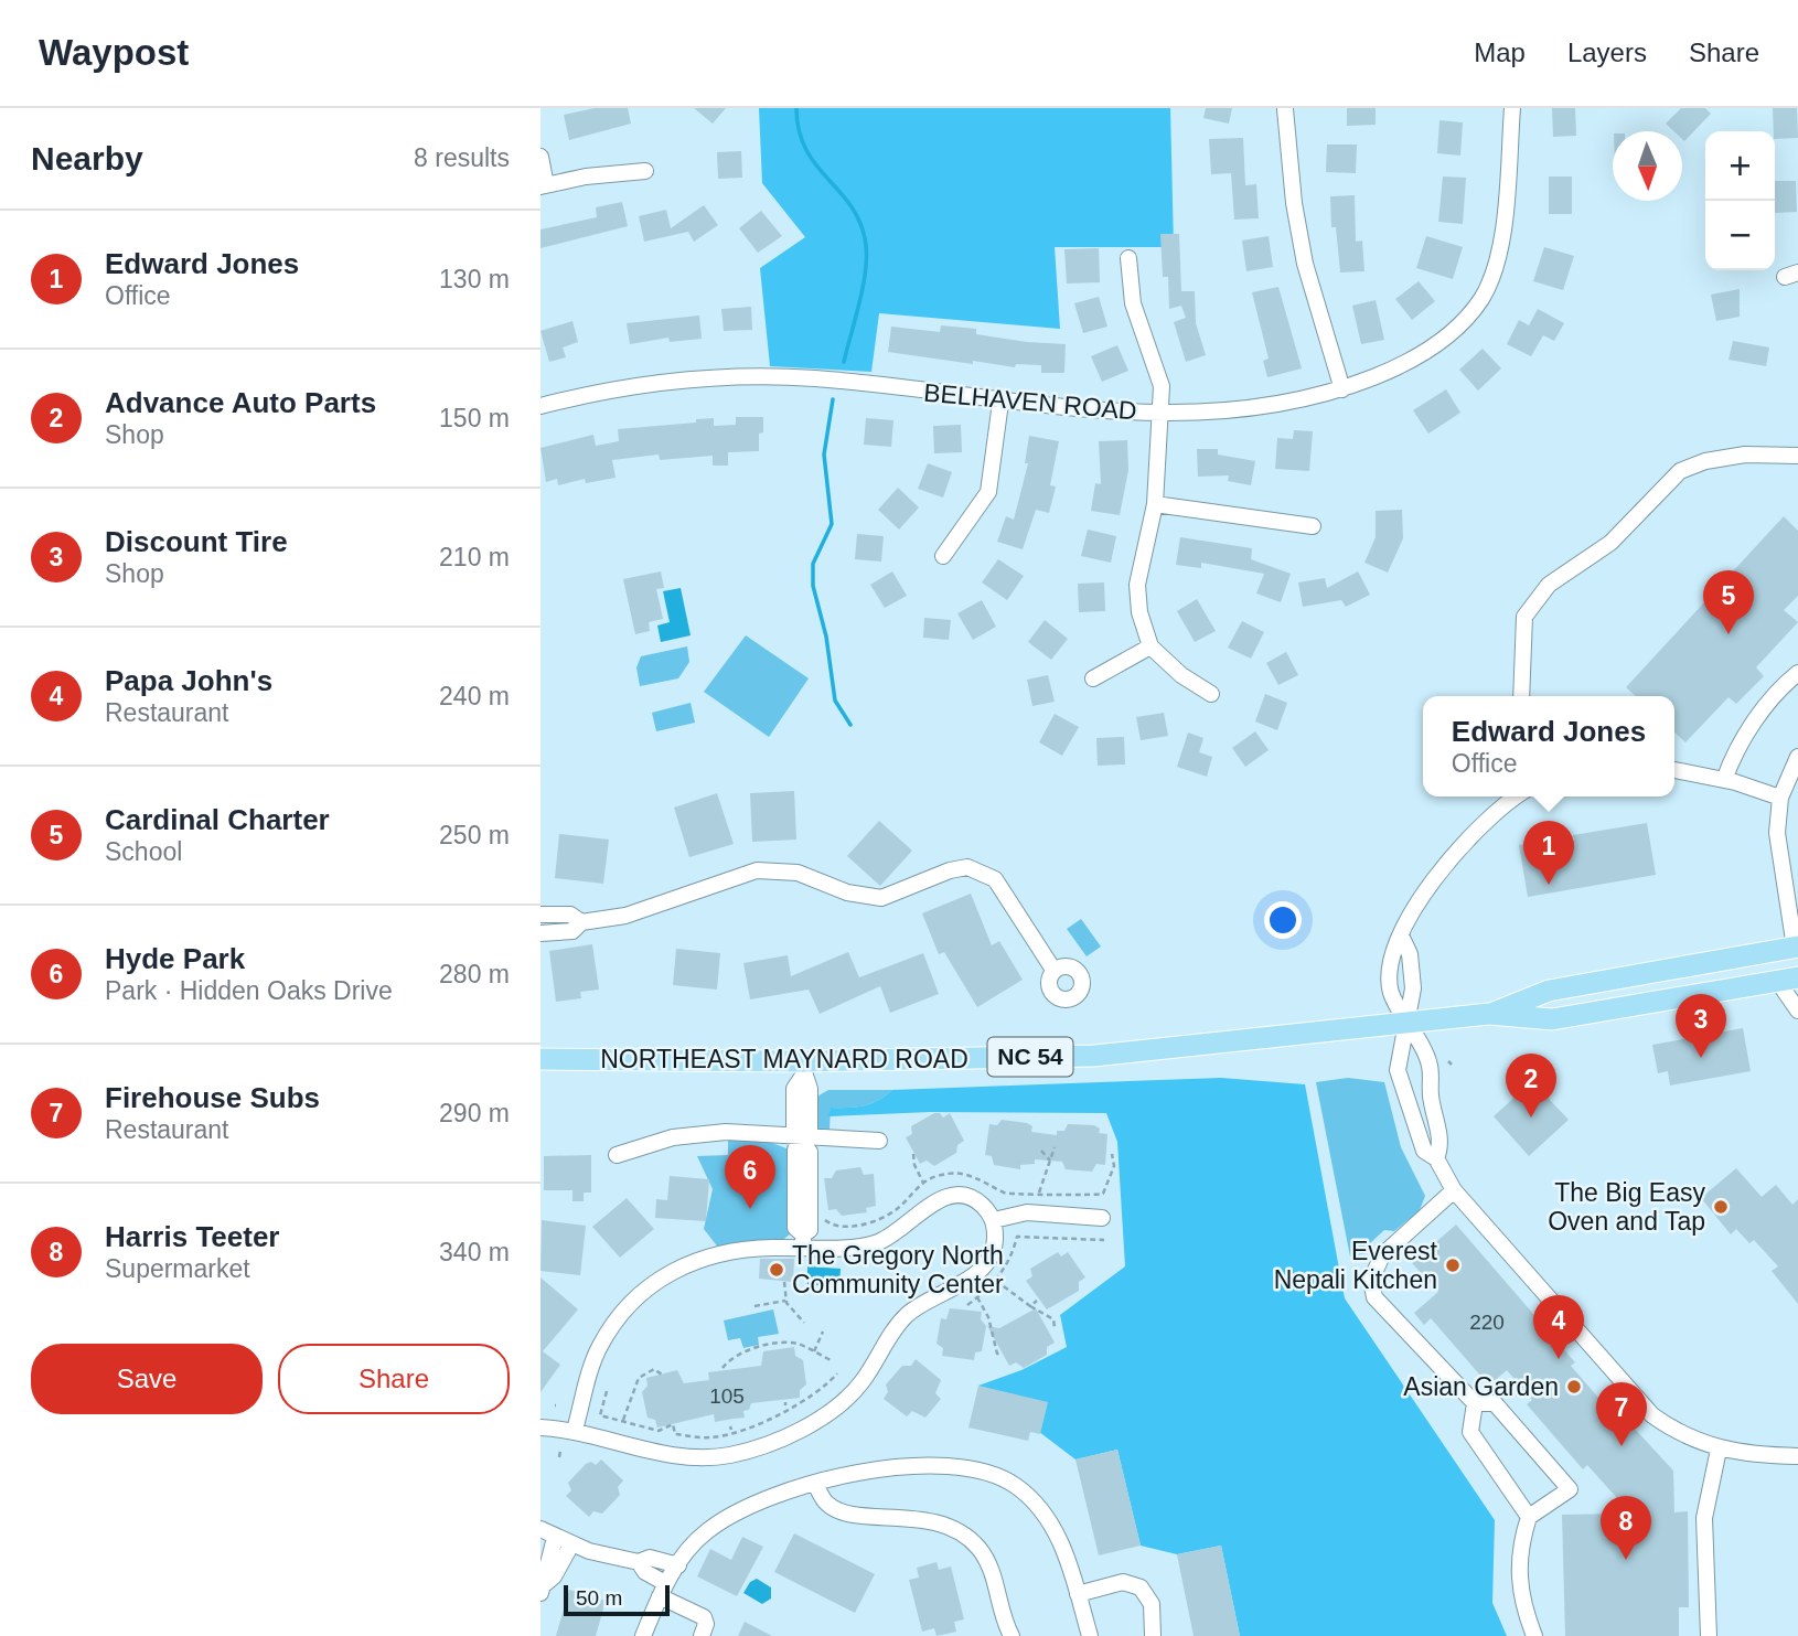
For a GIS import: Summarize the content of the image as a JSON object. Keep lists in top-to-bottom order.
{
  "streets": {
    "main road": ["NC 54", "NORTHEAST MAYNARD ROAD"],
    "street": ["BELHAVEN ROAD"]
  },
  "places": [
    "The Big Easy Oven and Tap",
    "Everest Nepali Kitchen",
    "The Gregory North Community Center",
    "Asian Garden"
  ],
  "house_numbers": ["220", "105"],
  "scale_bar": "50 m",
  "north": "bottom",
  "page": {
    "header": "Waypost",
    "nav": ["Map", "Layers", "Share"],
    "heading": ["Nearby", "8 results"],
    "map_buttons": ["+", "−"],
    "list": [
      {
        "mark": "1",
        "name": "Edward Jones",
        "note": "Office",
        "value": "130 m"
      },
      {
        "mark": "2",
        "name": "Advance Auto Parts",
        "note": "Shop",
        "value": "150 m"
      },
      {
        "mark": "3",
        "name": "Discount Tire",
        "note": "Shop",
        "value": "210 m"
      },
      {
        "mark": "4",
        "name": "Papa John's",
        "note": "Restaurant",
        "value": "240 m"
      },
      {
        "mark": "5",
        "name": "Cardinal Charter",
        "note": "School",
        "value": "250 m"
      },
      {
        "mark": "6",
        "name": "Hyde Park",
        "note": "Park · Hidden Oaks Drive",
        "value": "280 m"
      },
      {
        "mark": "7",
        "name": "Firehouse Subs",
        "note": "Restaurant",
        "value": "290 m"
      },
      {
        "mark": "8",
        "name": "Harris Teeter",
        "note": "Supermarket",
        "value": "340 m"
      }
    ],
    "pins": [
      "5",
      "1",
      "3",
      "2",
      "6",
      "4",
      "7",
      "8"
    ],
    "popup": ["Edward Jones", "Office"],
    "buttons": ["Save", "Share"],
    "scale": "50 m"
  }
}
